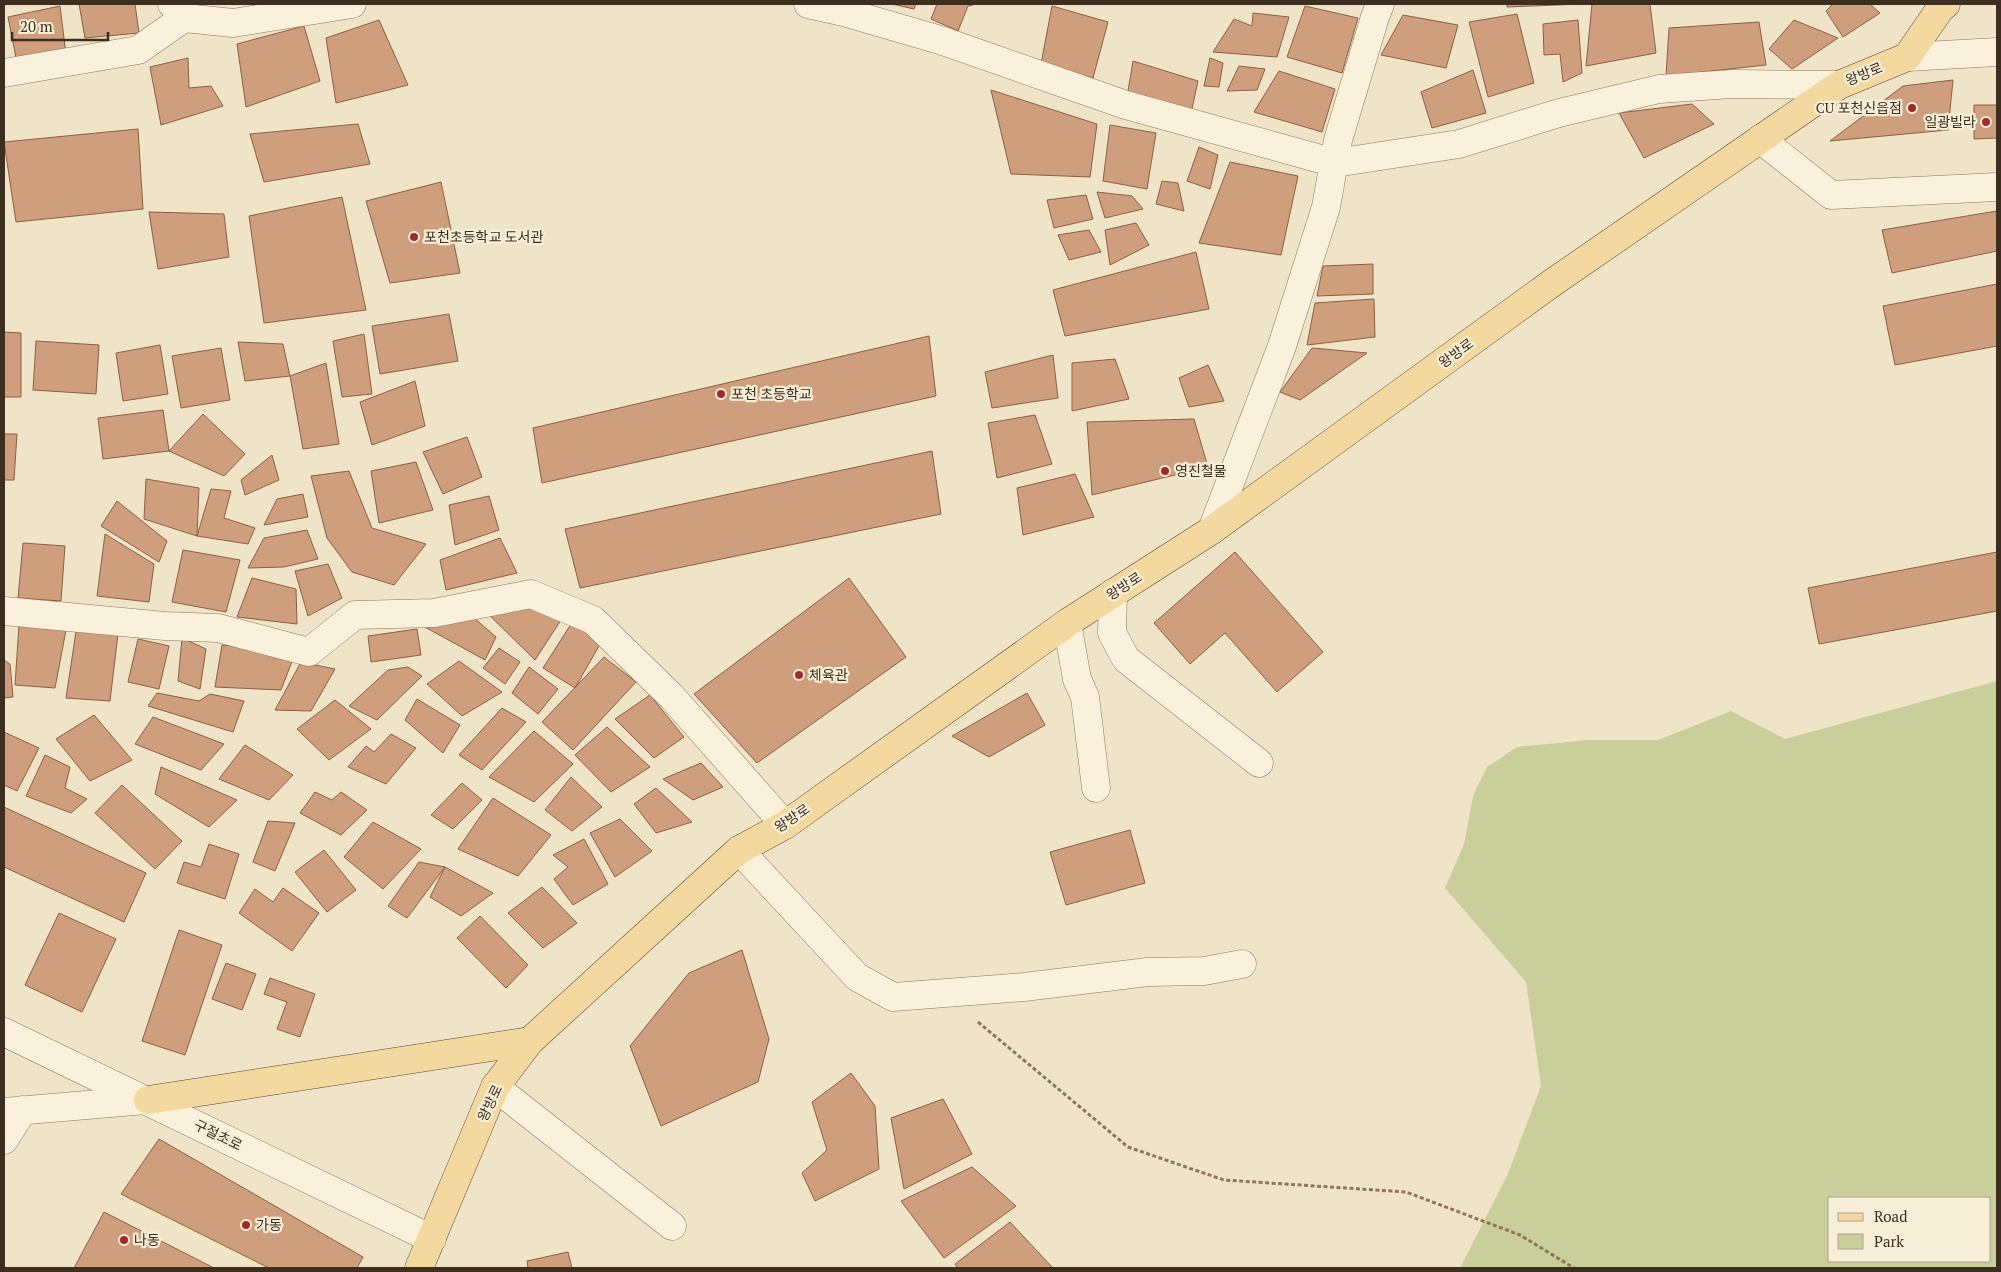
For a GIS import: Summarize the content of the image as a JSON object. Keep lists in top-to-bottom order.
{
  "streets": {
    "main road": ["왕방로"],
    "street": ["구절초로"]
  },
  "crossings": [
    ["왕방로", "구절초로"]
  ],
  "places": [
    "CU 포천신읍점",
    "일광빌라",
    "포천초등학교 도서관",
    "포천 초등학교",
    "영진철물",
    "체육관",
    "가동",
    "나동"
  ],
  "legend": ["Road", "Park"],
  "scale_bar": "20 m"
}
